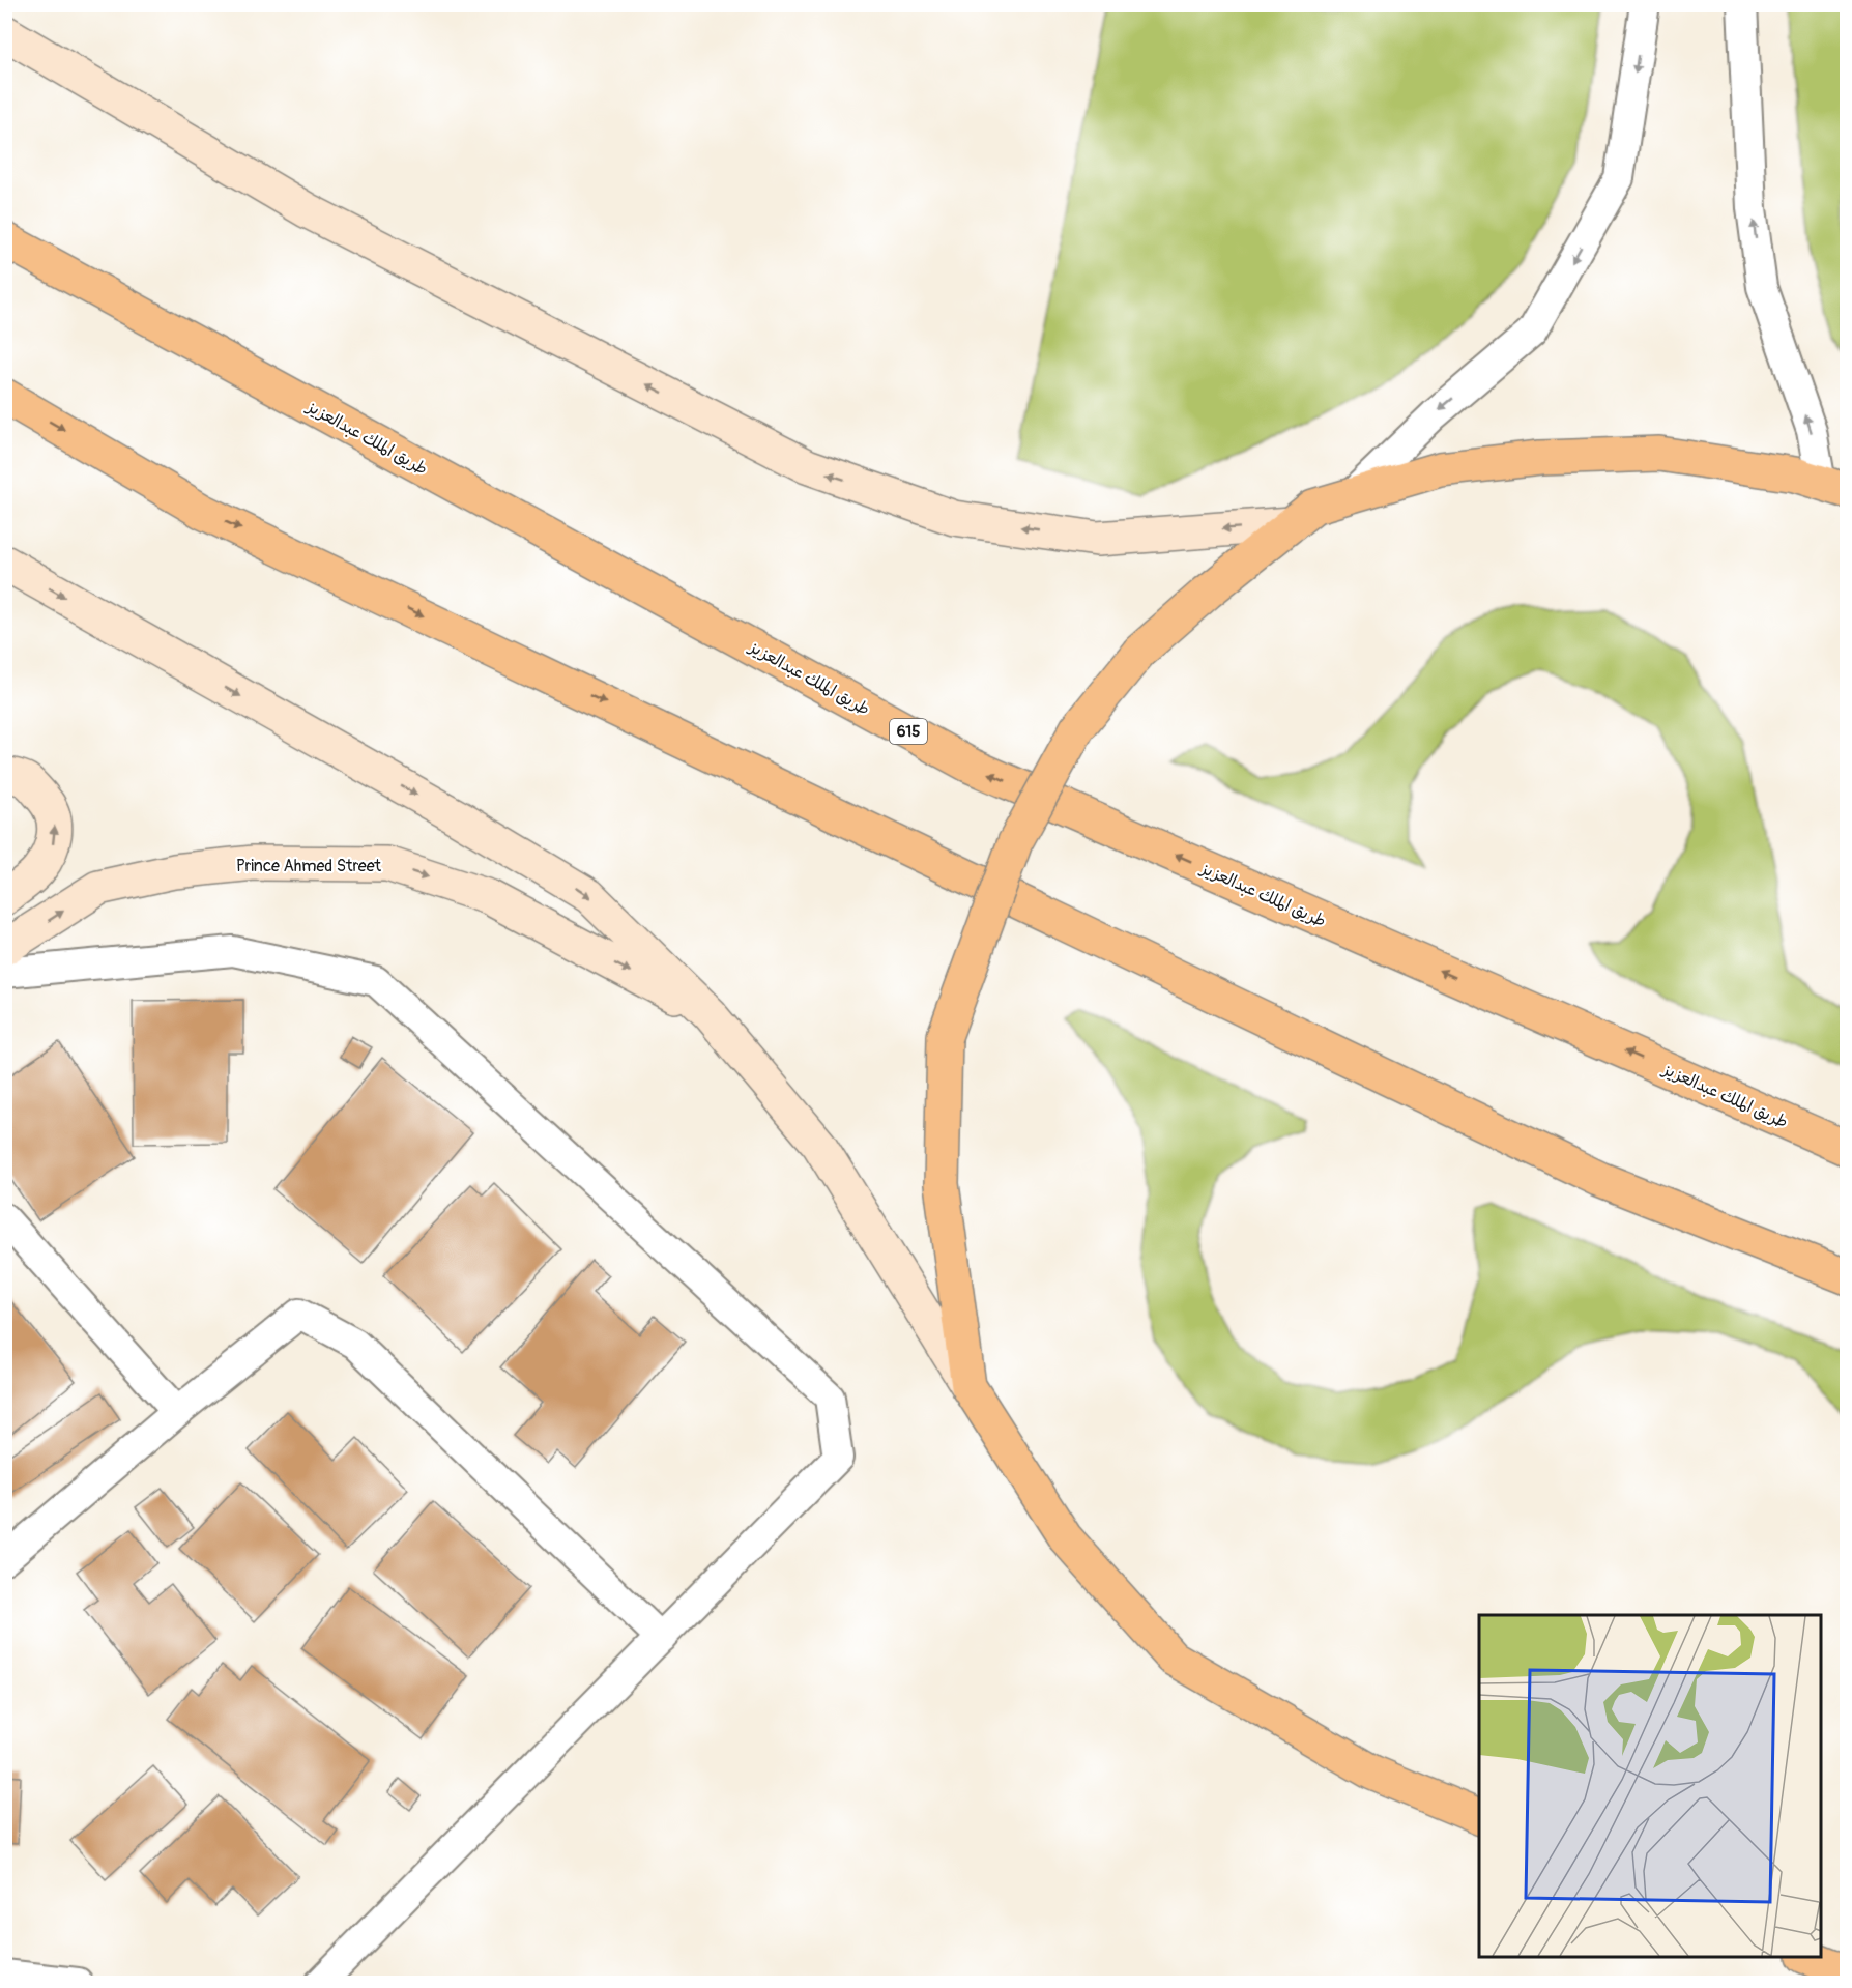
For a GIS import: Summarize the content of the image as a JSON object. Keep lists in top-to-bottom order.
{
  "streets": {
    "main road": ["طريق الملك عبدالعزيز", "615", "Prince Ahmed Street"]
  }
}
